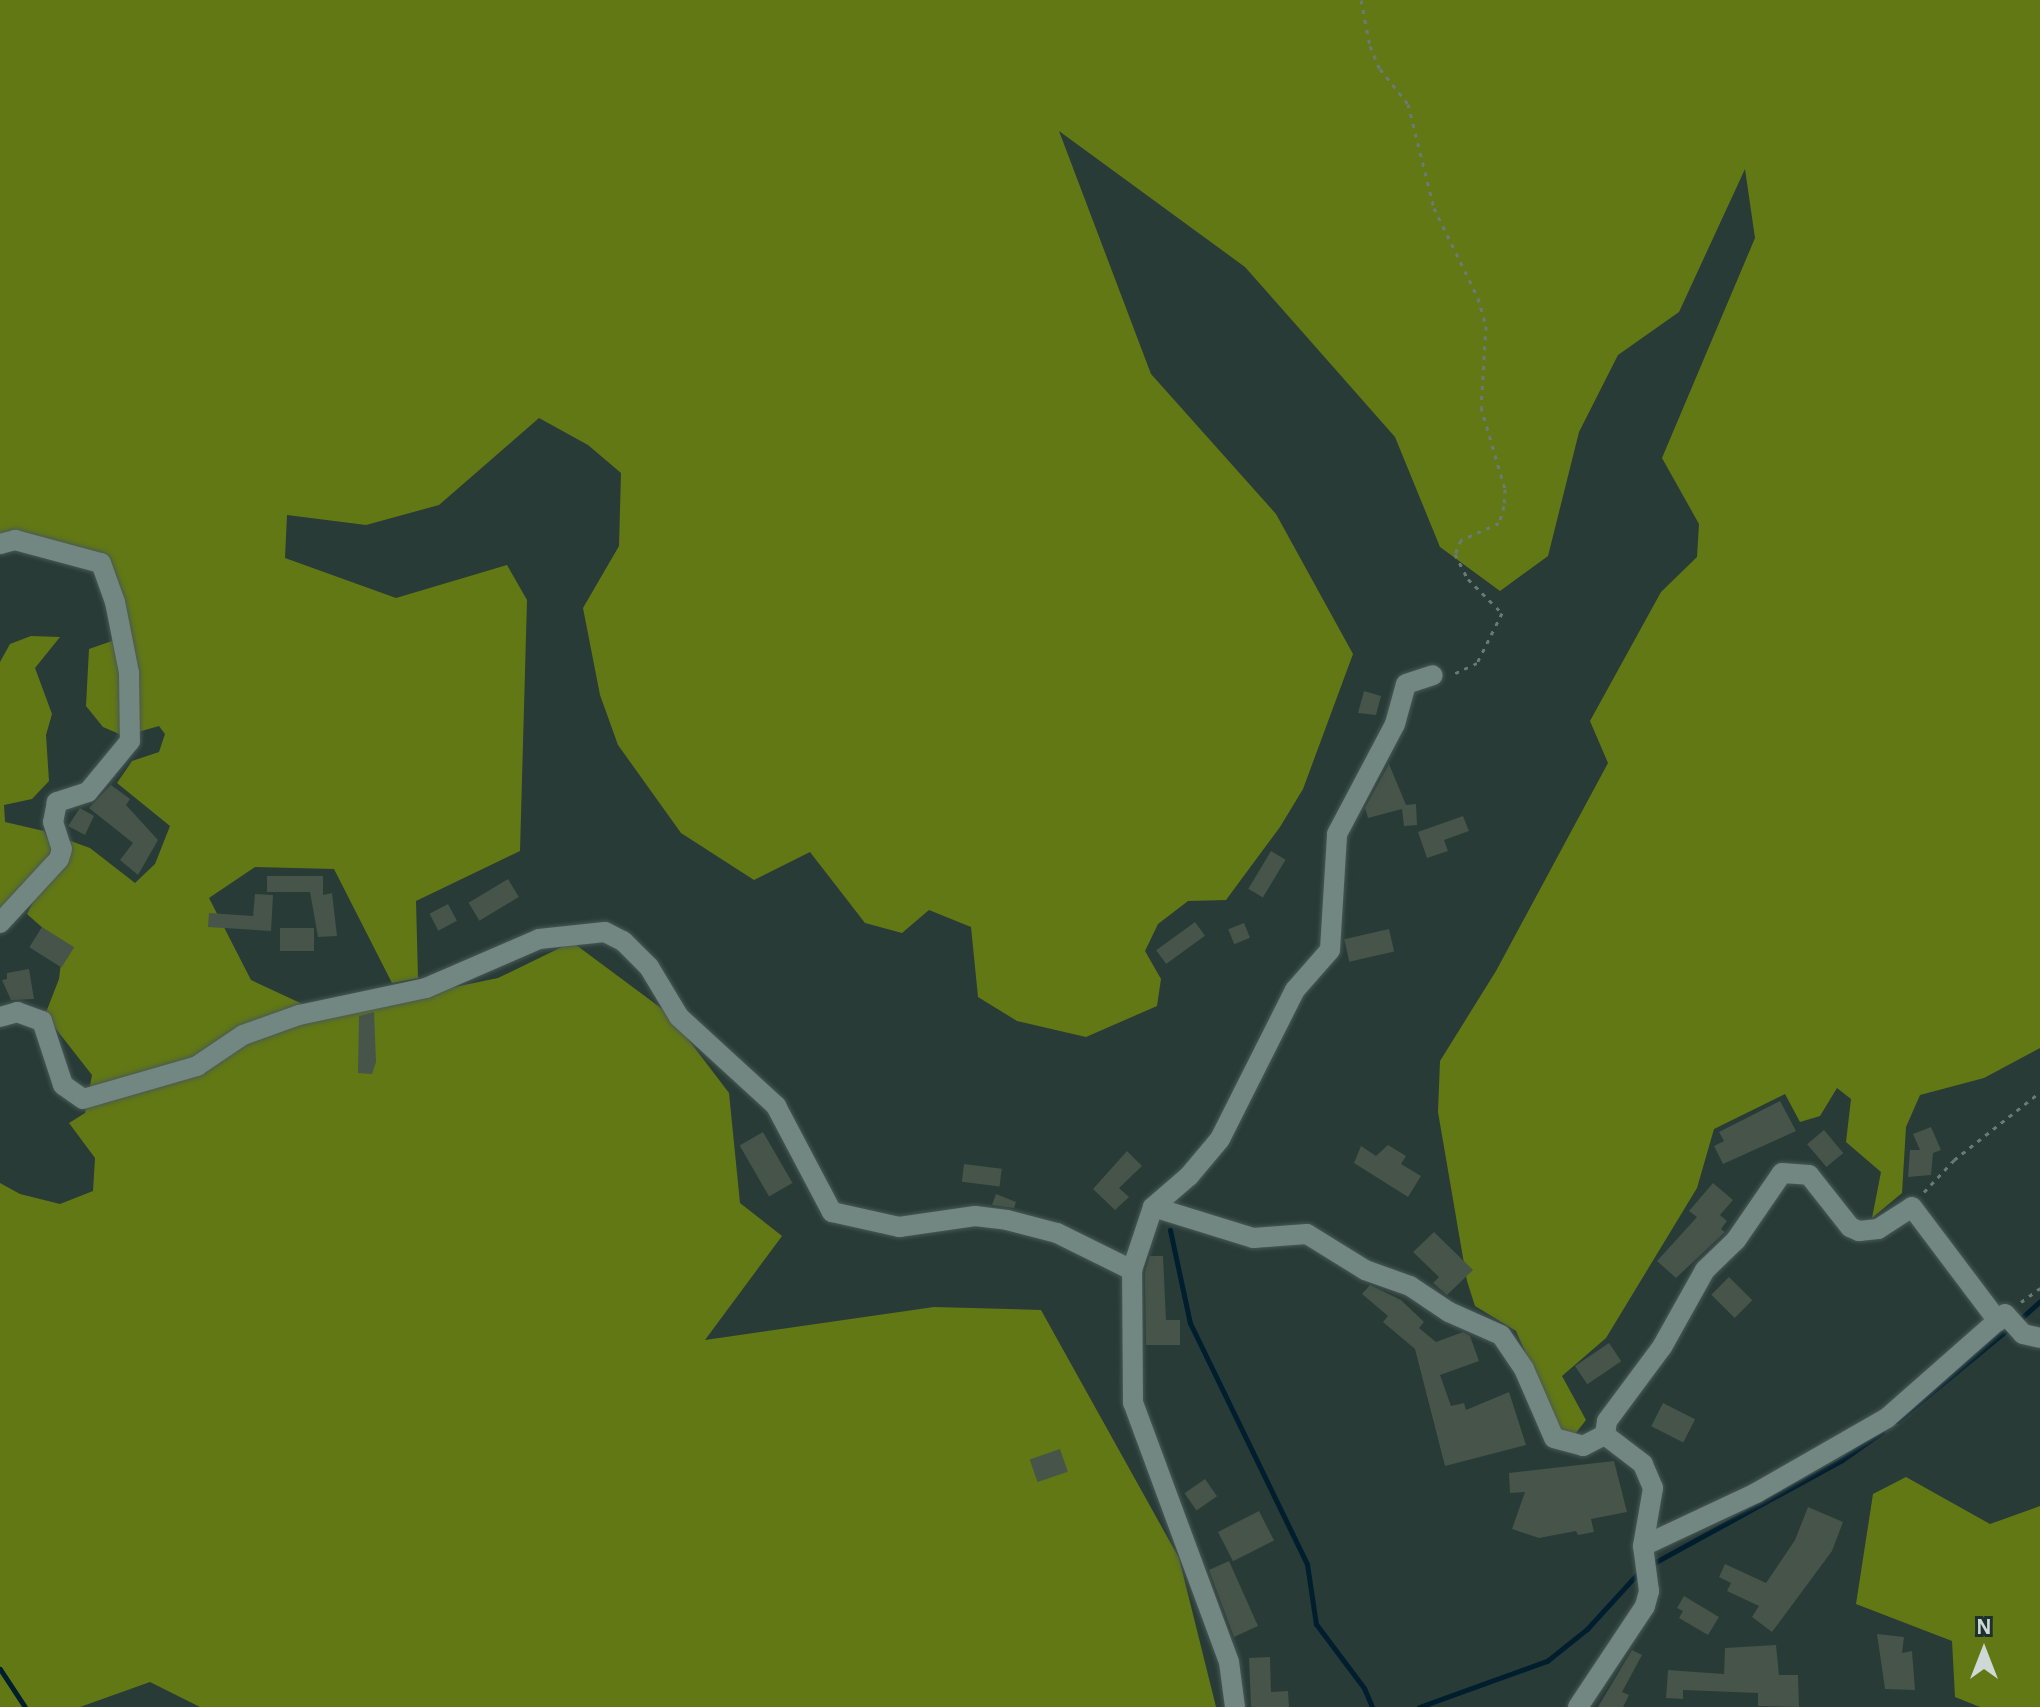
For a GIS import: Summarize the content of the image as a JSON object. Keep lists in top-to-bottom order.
{
  "north": "top"
}
